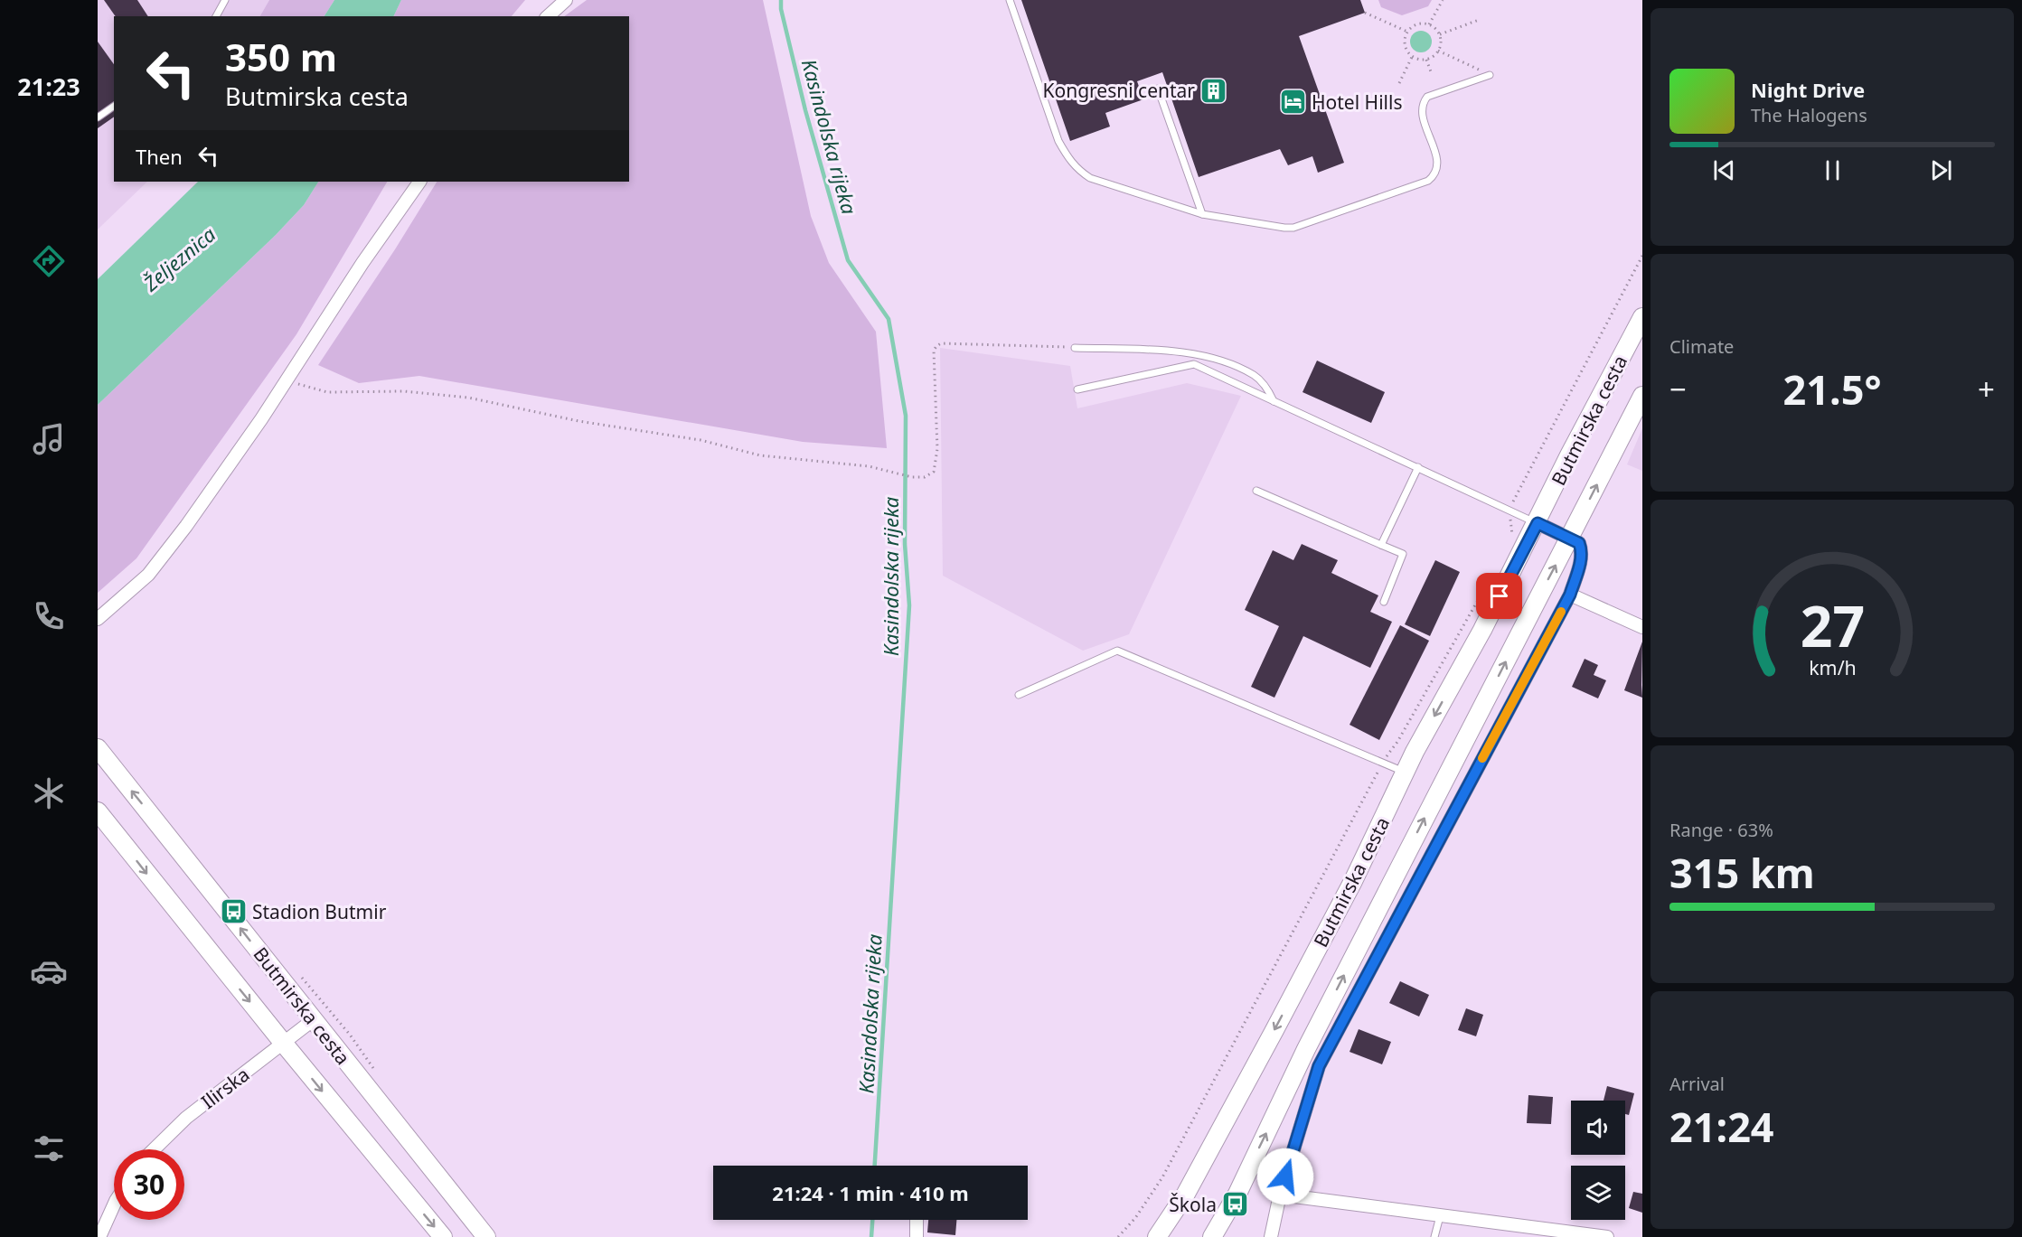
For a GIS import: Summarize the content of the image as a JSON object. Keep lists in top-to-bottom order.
{
  "streets": {
    "main road": ["Butmirska cesta"],
    "street": ["Ilirska"]
  },
  "crossings": [
    ["Butmirska cesta", "Ilirska"]
  ],
  "water": ["Kasindolska rijeka", "Željeznica"],
  "places": {
    "building": ["Kongresni centar"],
    "hotel": ["Hotel Hills"],
    "bus stop": ["Stadion Butmir", "Škola"]
  },
  "page": {
    "tabs": "21:23",
    "turn": ["350 m", "Butmirska cesta"],
    "song": ["Night Drive", "The Halogens"],
    "then": "Then",
    "tile": [
      "Climate",
      ["Range · 63%", "315 km"],
      ["Arrival", "21:24"]
    ],
    "heat": ["−", "21.5°", "+"],
    "limit": "30",
    "trip": "21:24 · 1 min · 410 m",
    "gauge": ["27", "km/h"]
  }
}
